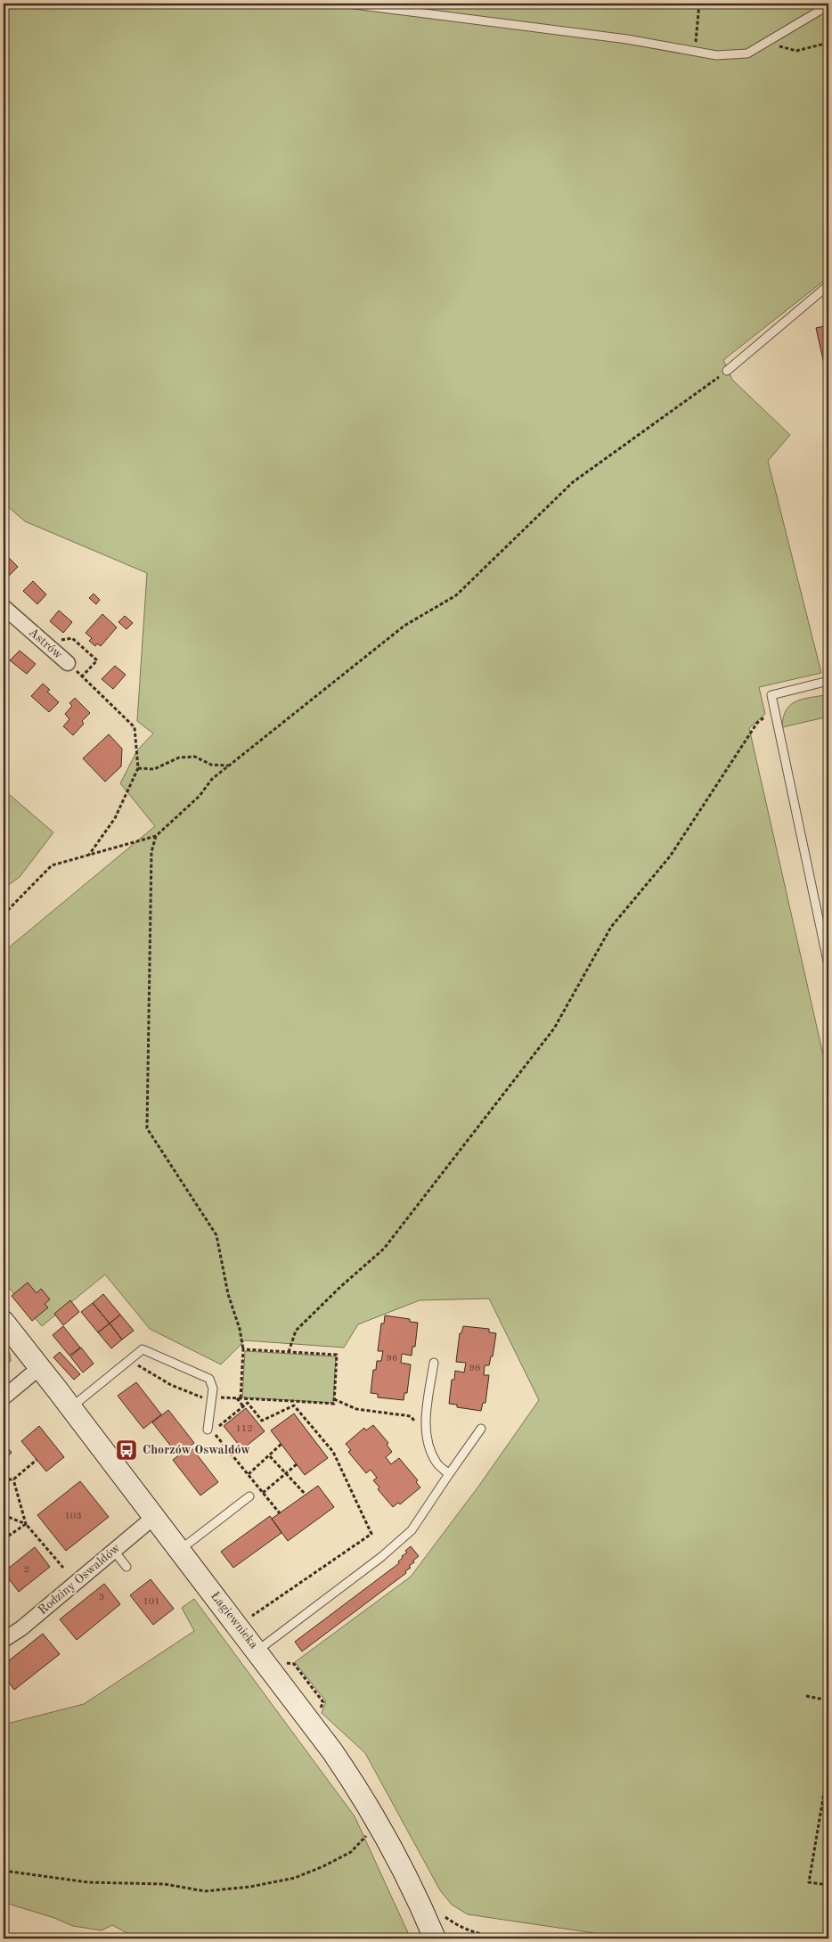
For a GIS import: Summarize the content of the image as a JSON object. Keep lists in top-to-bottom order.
{
  "streets": {
    "street": ["Astrów", "Rodziny Oswaldów", "Łagiewnicka"]
  },
  "crossings": [
    ["Rodziny Oswaldów", "Łagiewnicka"]
  ],
  "places": {
    "bus stop": ["Chorzów Oswaldów"]
  },
  "house_numbers": [
    "96",
    "98",
    "112",
    "103",
    "2",
    "3",
    "101"
  ]
}
